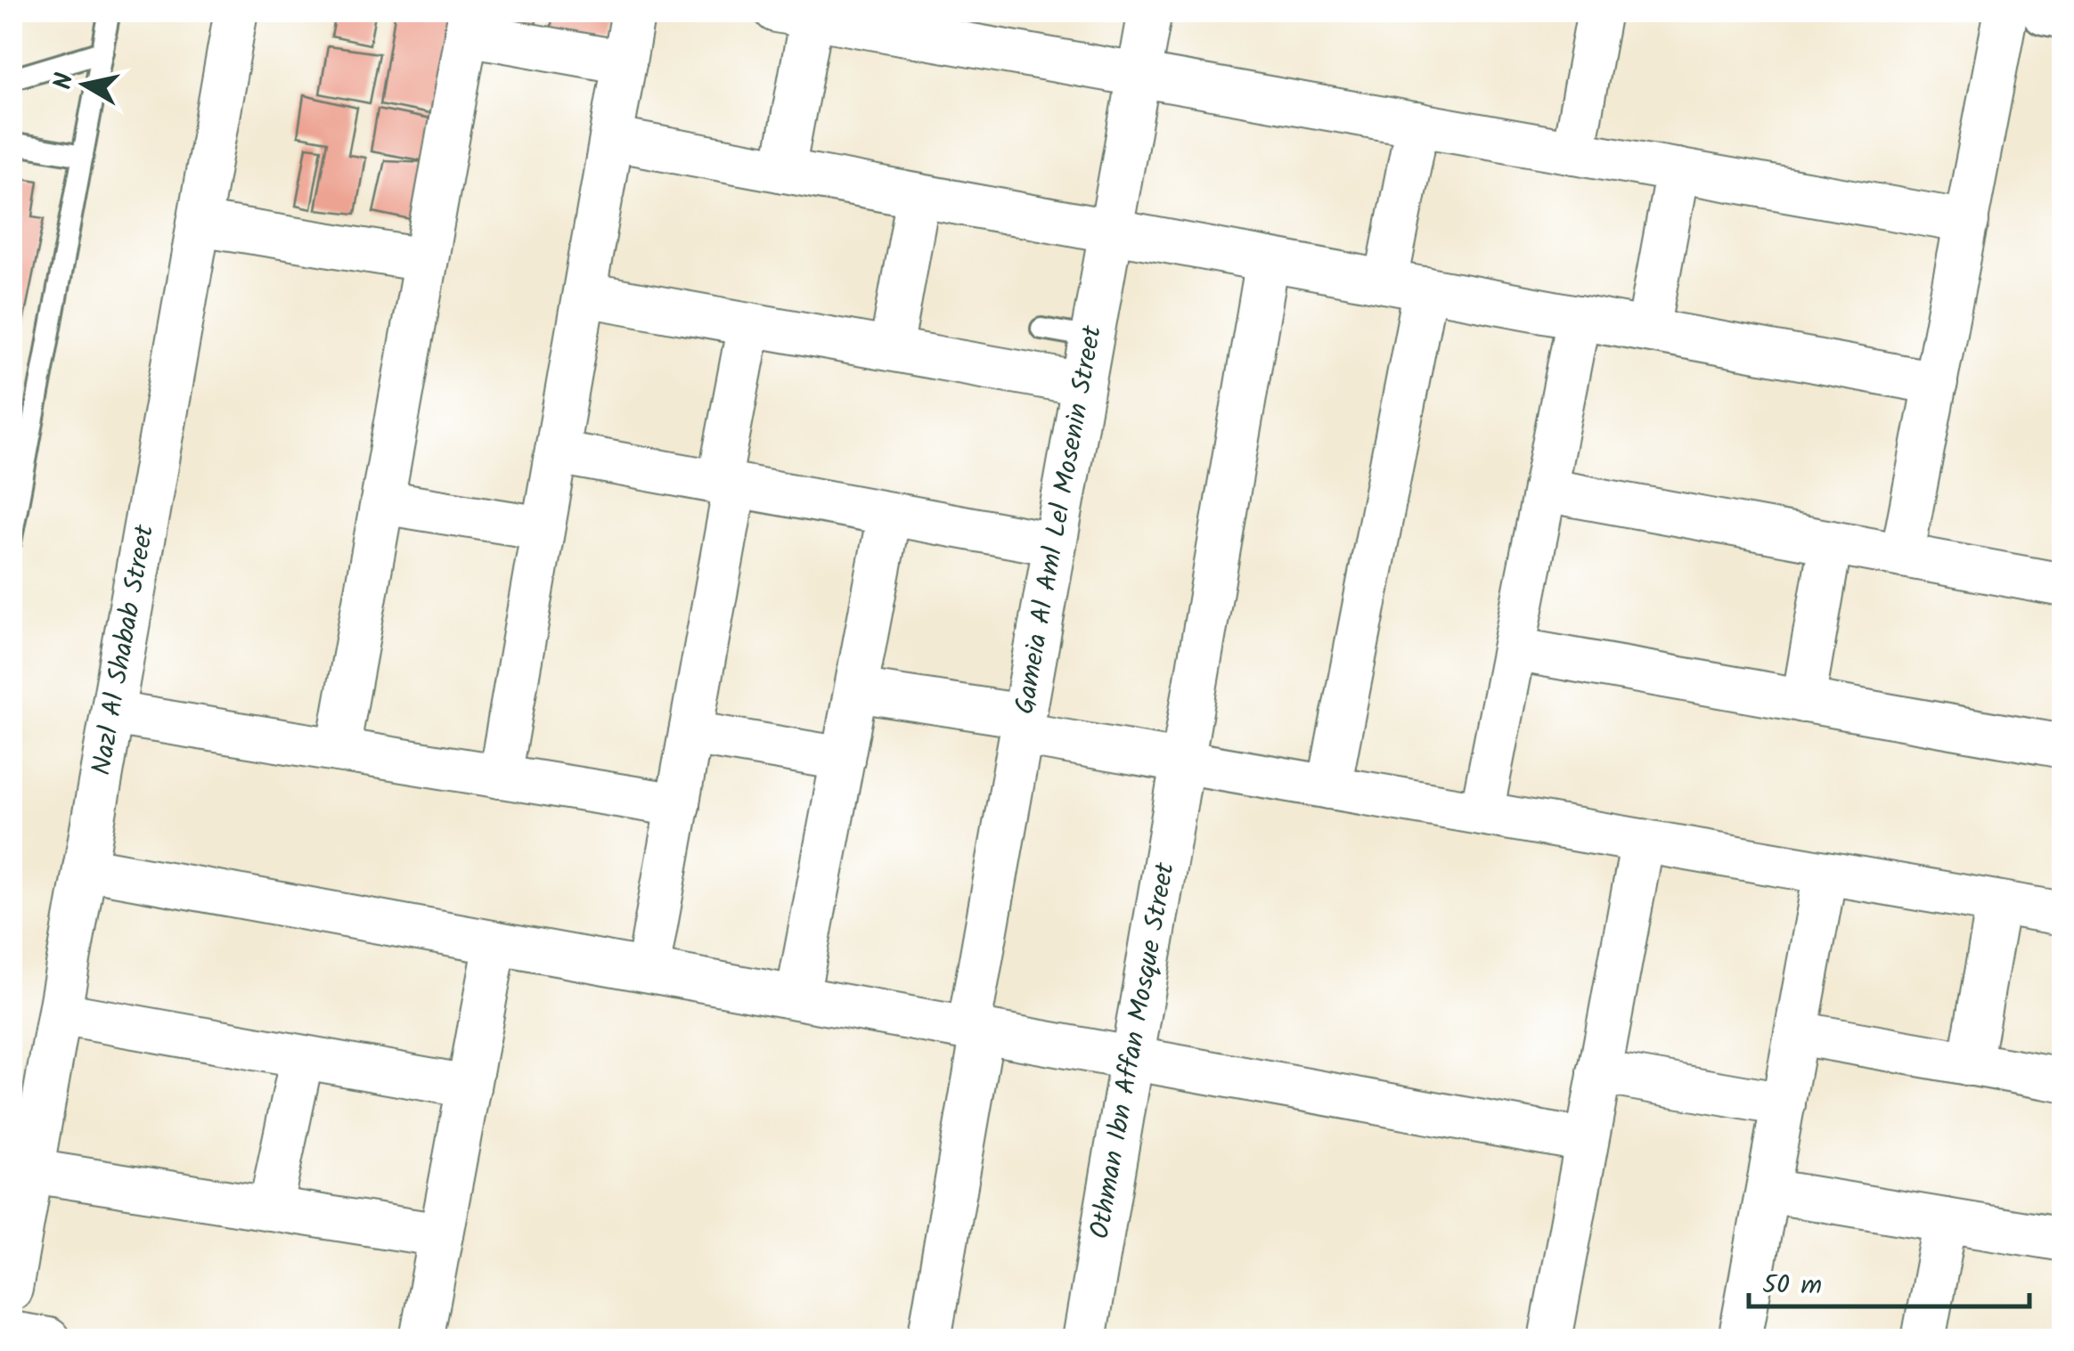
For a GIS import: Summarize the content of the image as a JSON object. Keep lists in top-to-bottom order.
{
  "streets": {
    "street": ["Gameia Al Aml Lel Mosenin Street", "Nazl Al Shabab Street", "Othman Ibn Affan Mosque Street"]
  },
  "scale_bar": "50 m",
  "north": "left"
}
